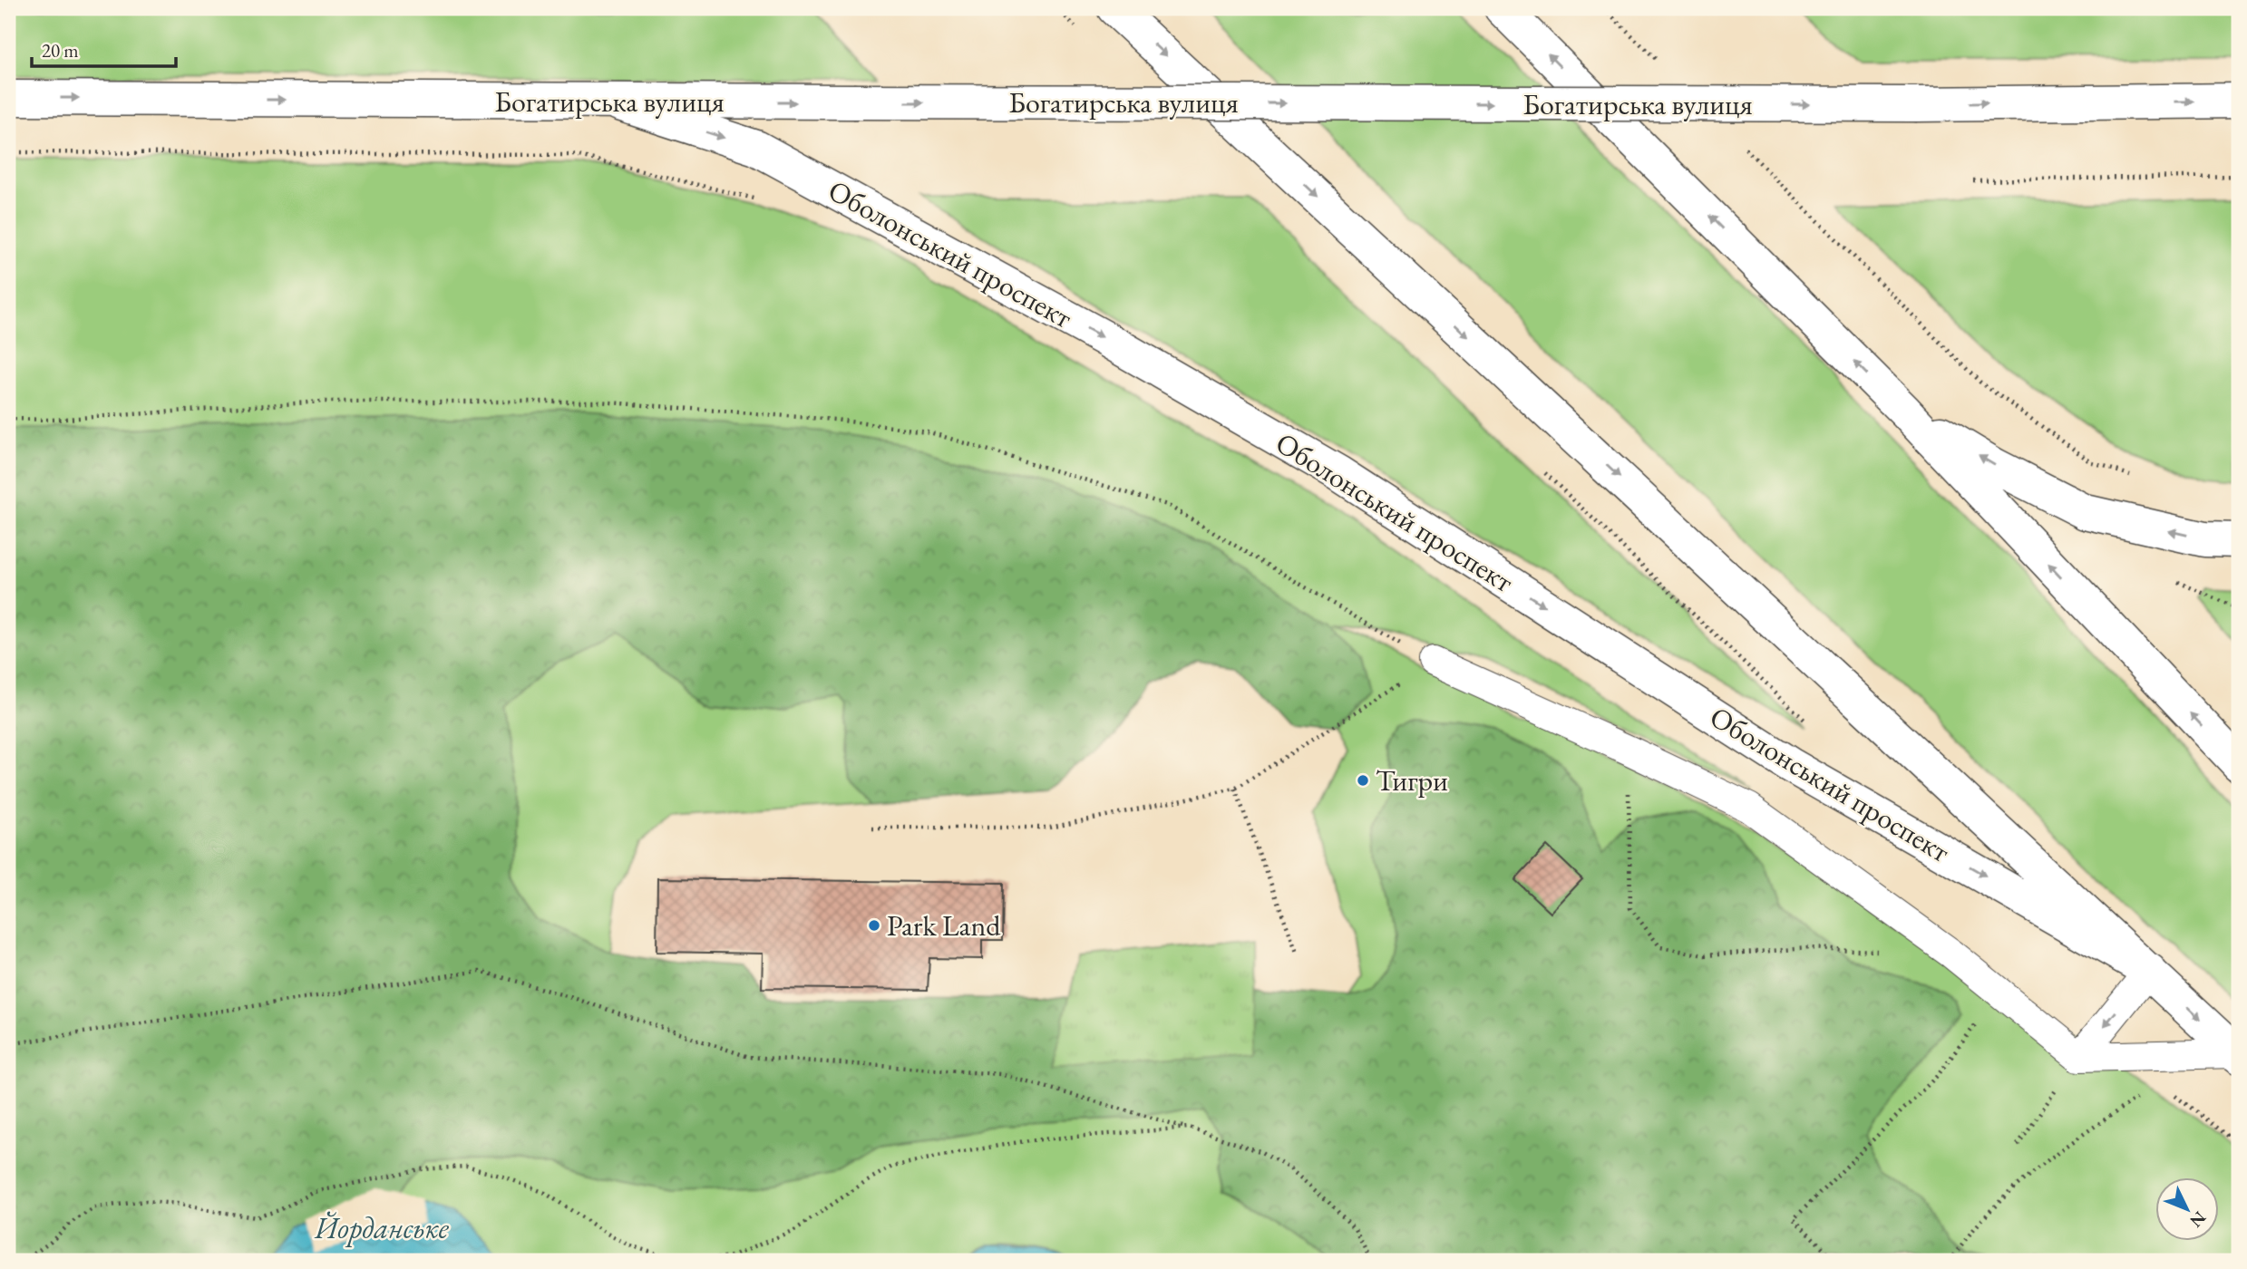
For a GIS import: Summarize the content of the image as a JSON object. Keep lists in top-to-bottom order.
{
  "streets": {
    "main road": ["Богатирська вулиця", "Оболонський проспект"]
  },
  "crossings": [
    ["Богатирська вулиця", "Оболонський проспект"]
  ],
  "one_way": ["Богатирська вулиця"],
  "water": ["Йорданське"],
  "places": ["Тигри", "Park Land"],
  "scale_bar": "20 m",
  "north": "bottom right"
}
